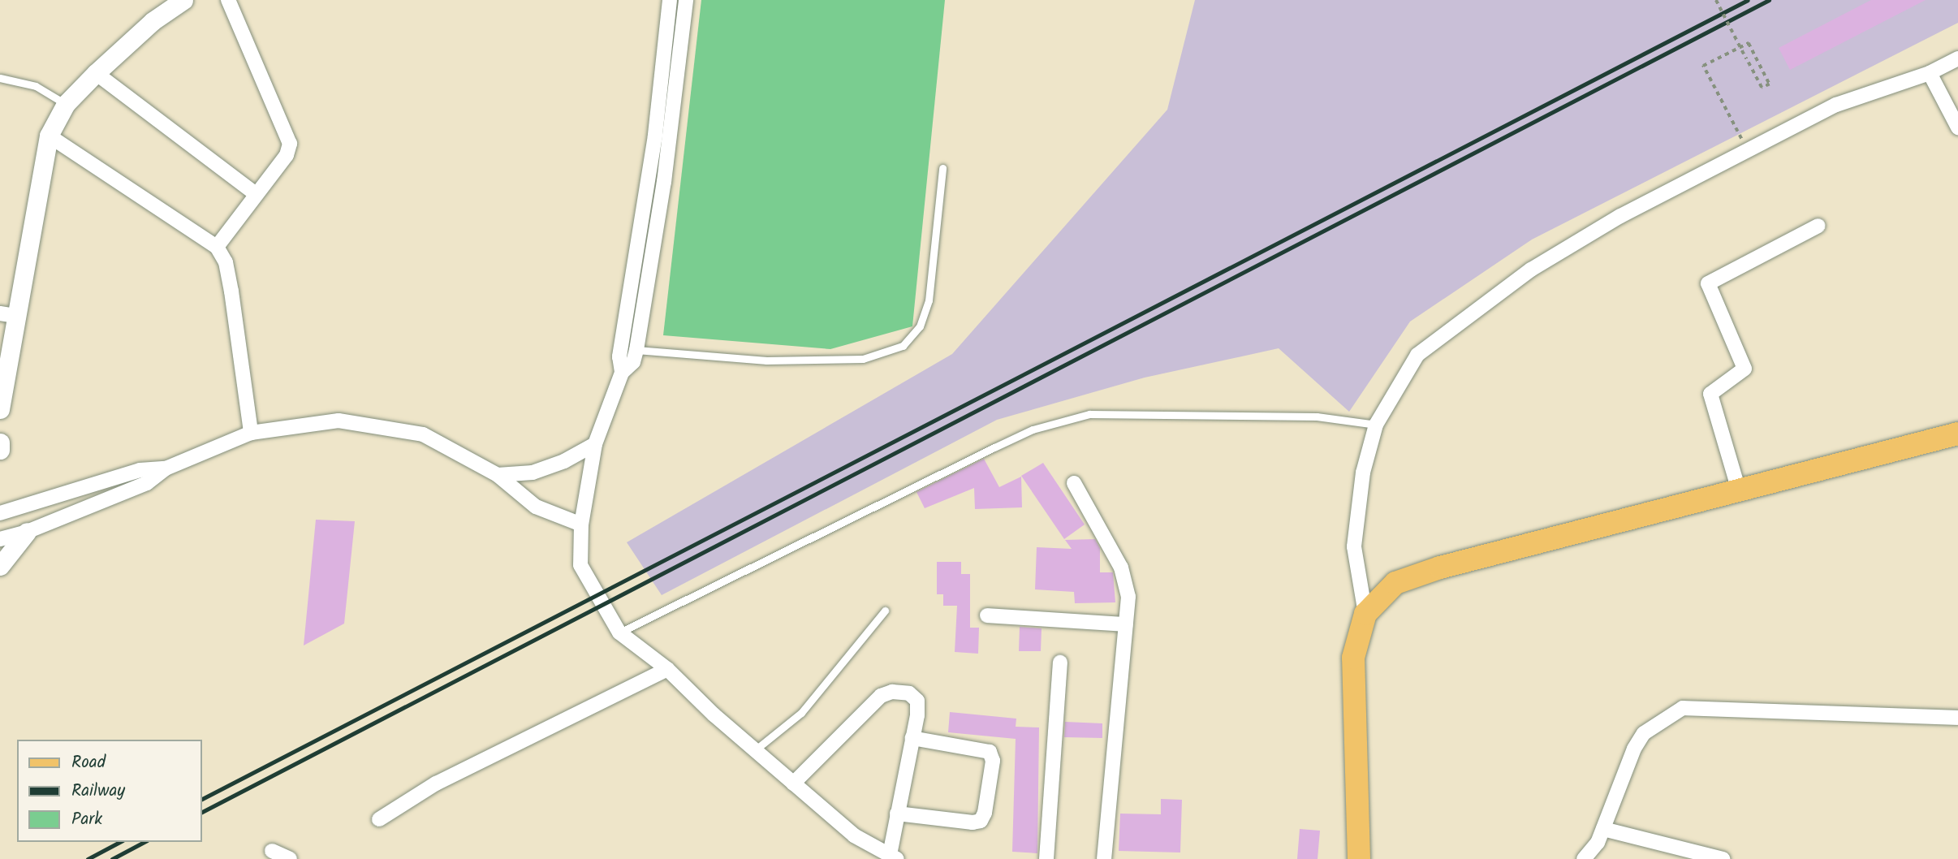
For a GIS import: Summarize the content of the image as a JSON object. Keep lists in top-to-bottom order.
{
  "legend": ["Road", "Railway", "Park"]
}
